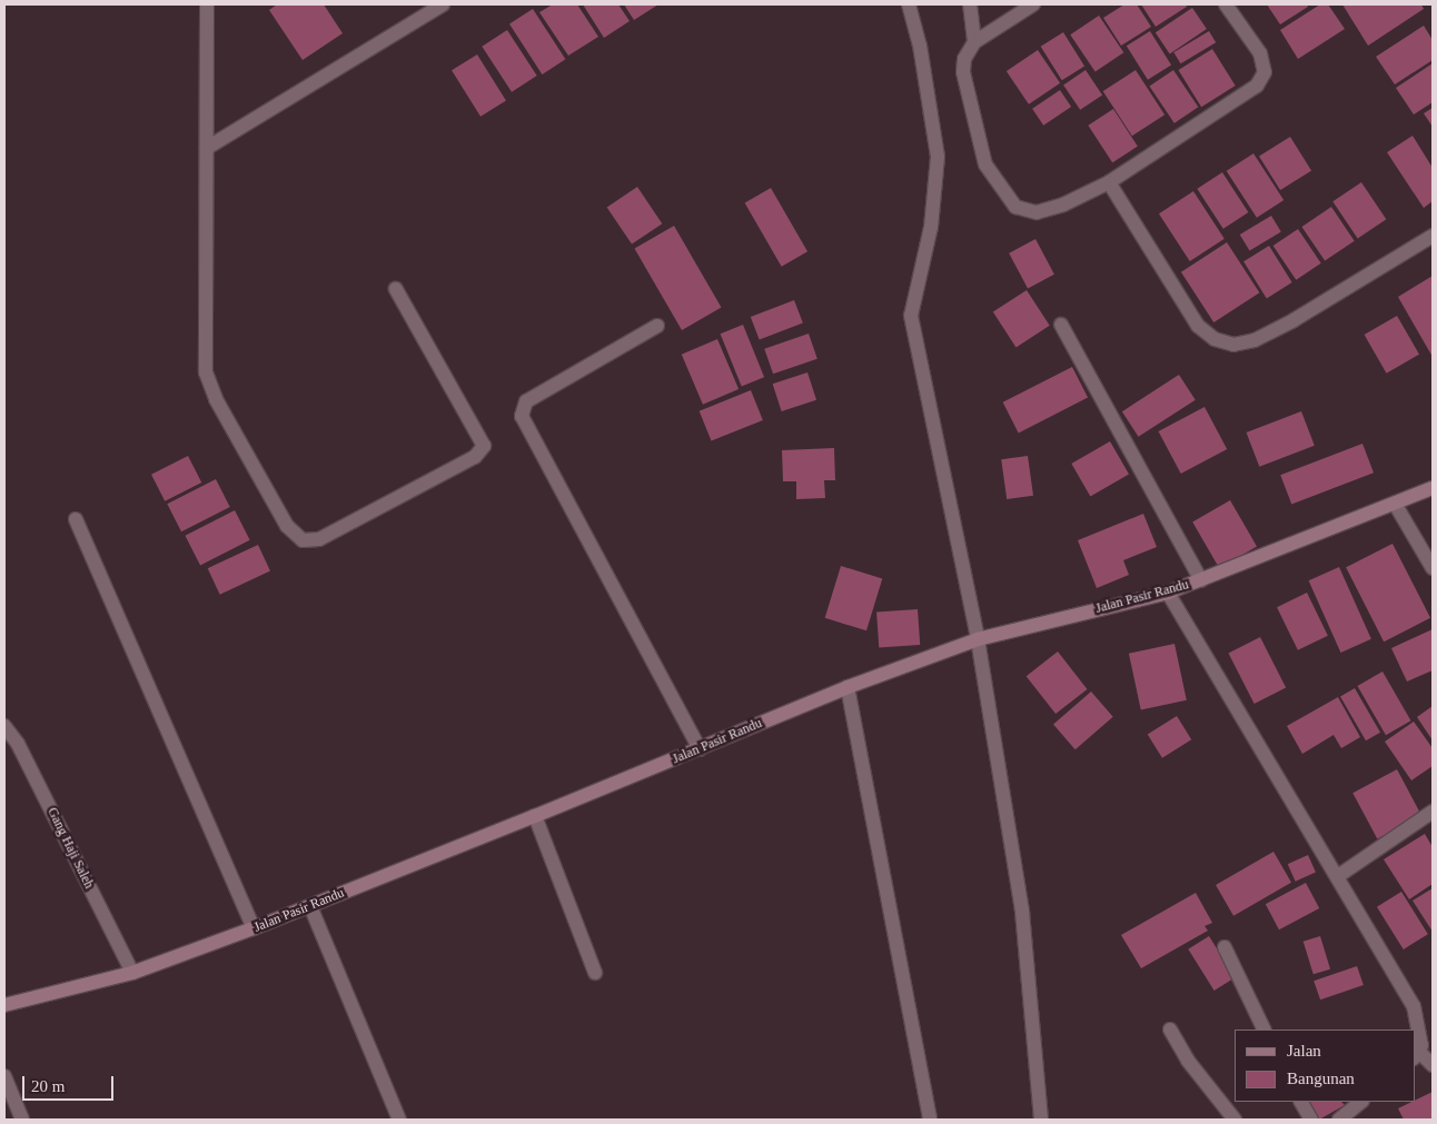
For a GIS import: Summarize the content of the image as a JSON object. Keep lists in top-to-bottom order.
{
  "streets": {
    "main road": ["Jalan Pasir Randu"],
    "street": ["Gang Haji Saleh"]
  },
  "crossings": [
    ["Jalan Pasir Randu", "Gang Haji Saleh"]
  ],
  "legend": ["Jalan", "Bangunan"],
  "scale_bar": "20 m"
}
